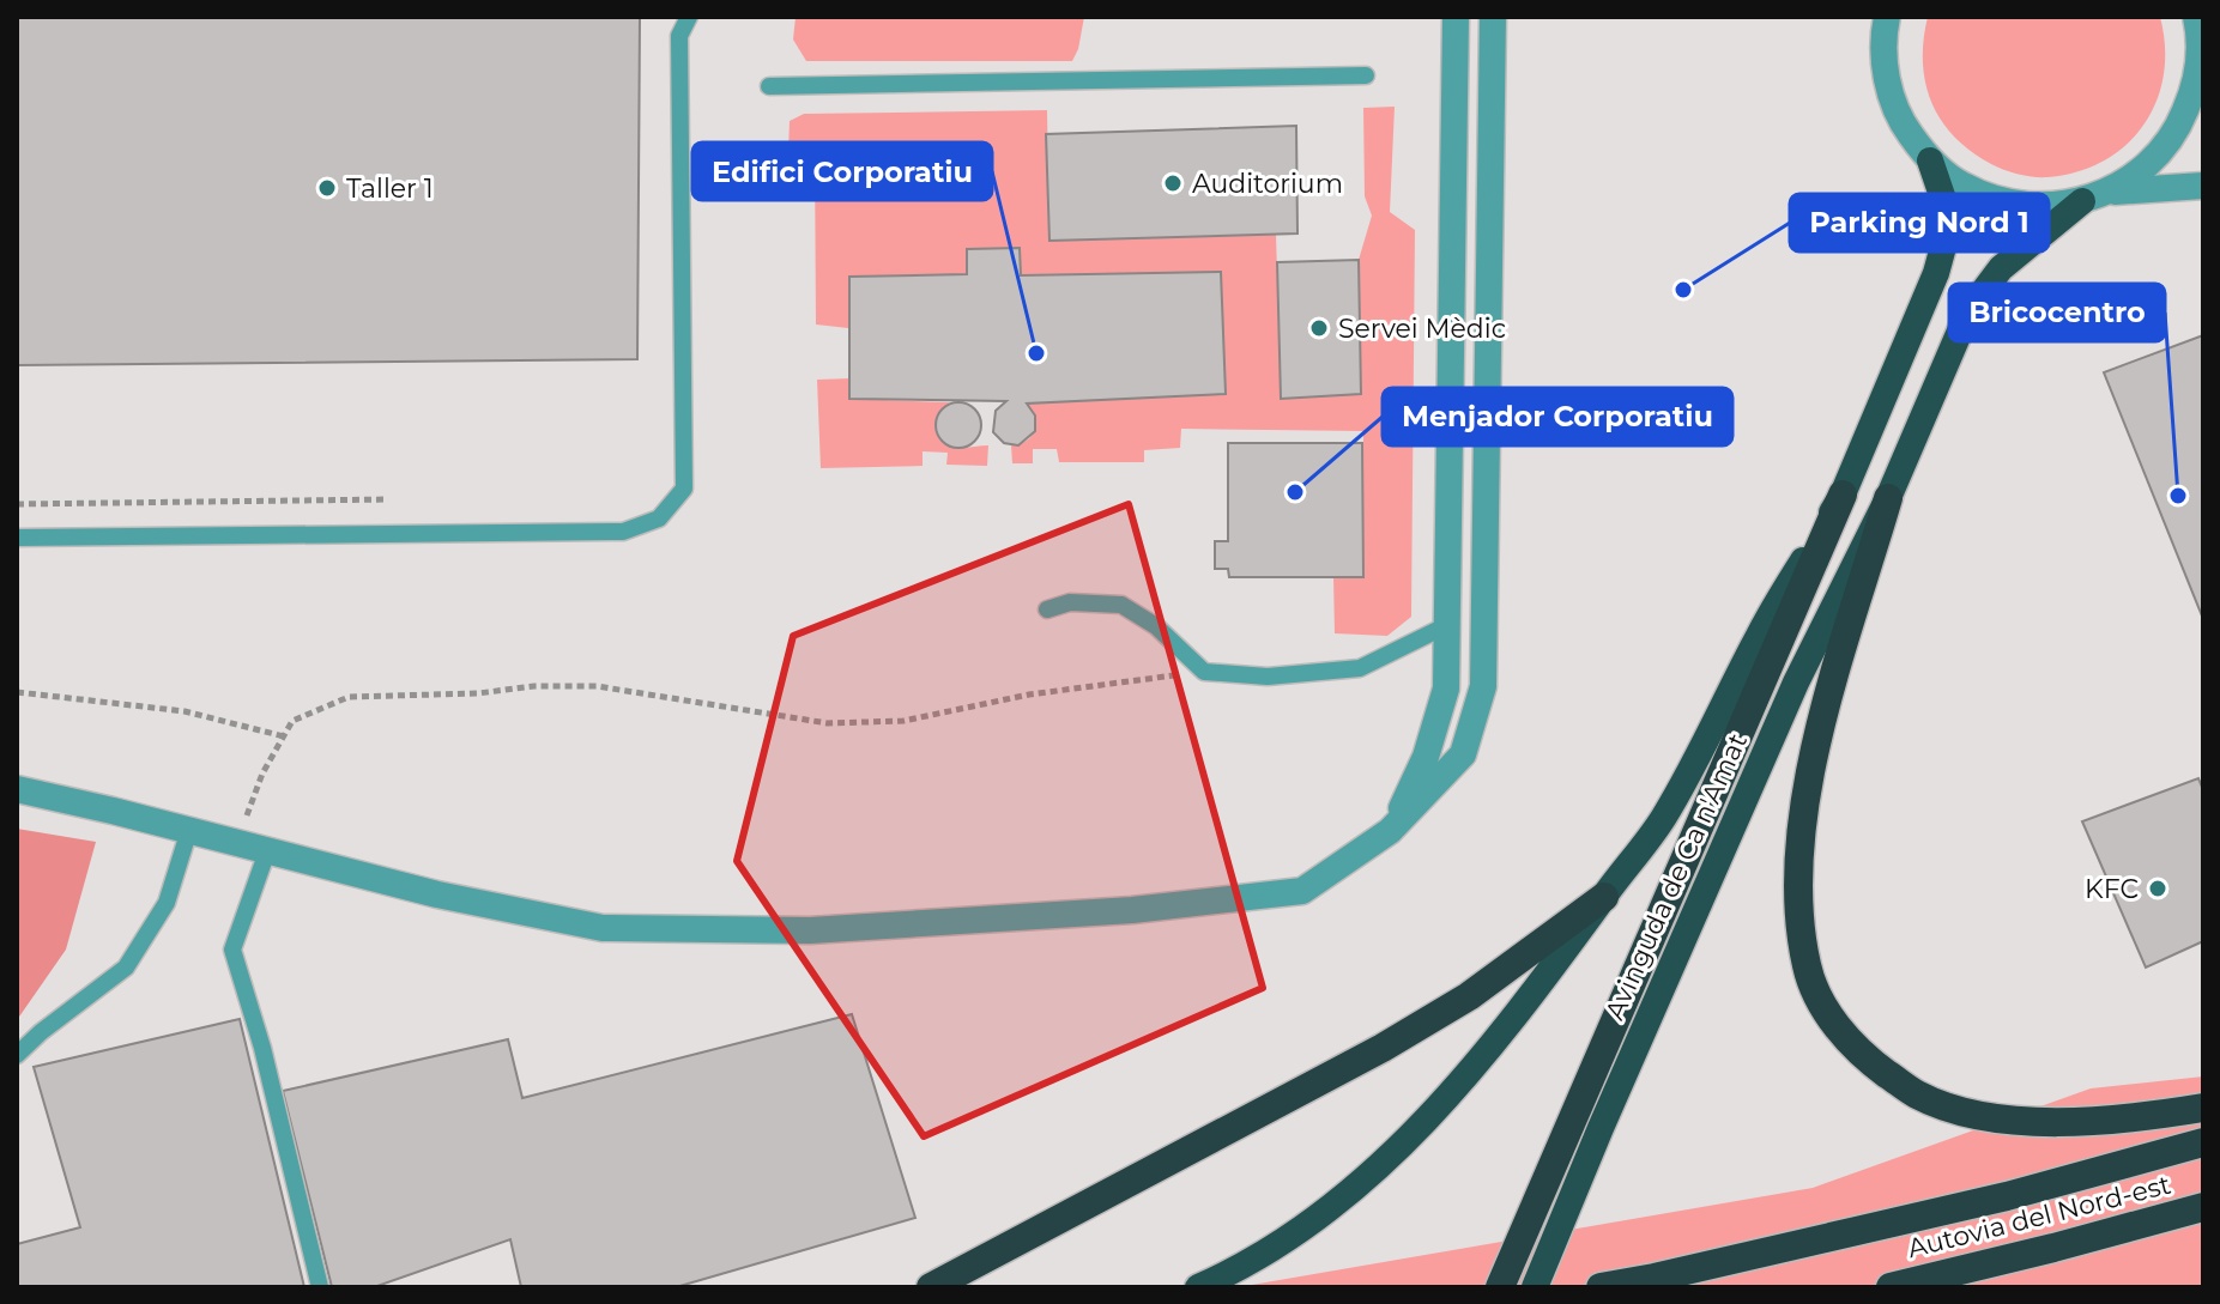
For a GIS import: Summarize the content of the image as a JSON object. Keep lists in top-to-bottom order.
{
  "streets": {
    "highway": ["Avinguda de Ca n'Amat", "Autovia del Nord-est"]
  },
  "places": [
    "Auditorium",
    "Taller 1",
    "Parking Nord 1",
    "Servei Mèdic",
    "Edifici Corporatiu",
    "Menjador Corporatiu",
    "Bricocentro",
    "KFC"
  ]
}
